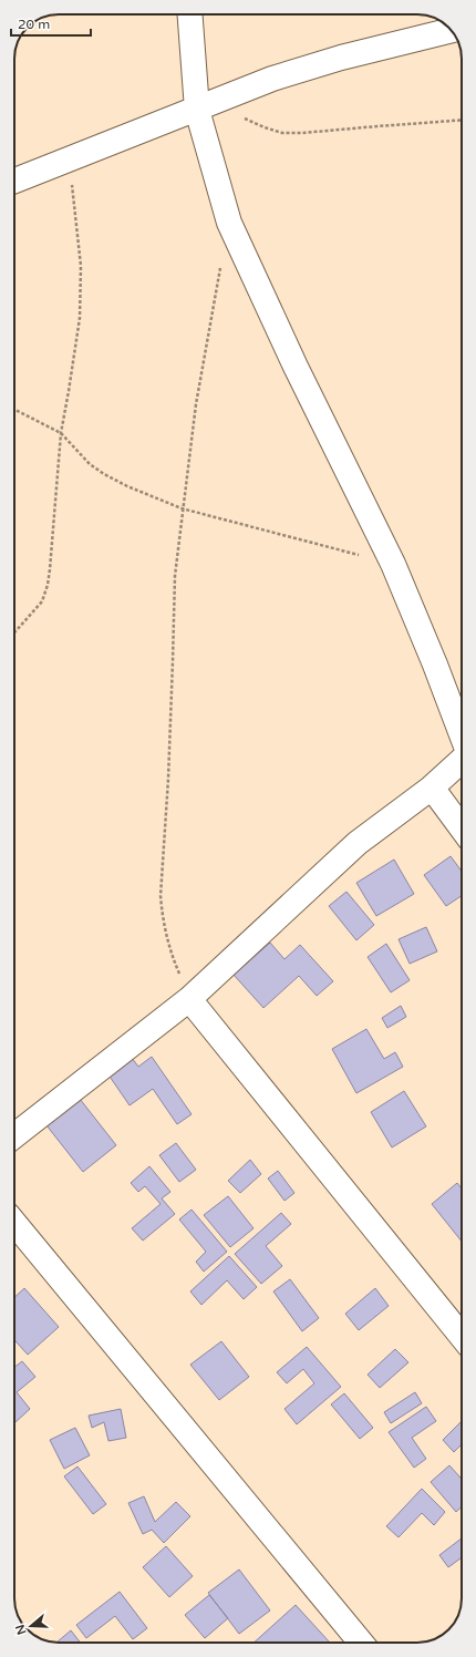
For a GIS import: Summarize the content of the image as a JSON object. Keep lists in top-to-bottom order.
{
  "scale_bar": "20 m",
  "north": "left"
}
